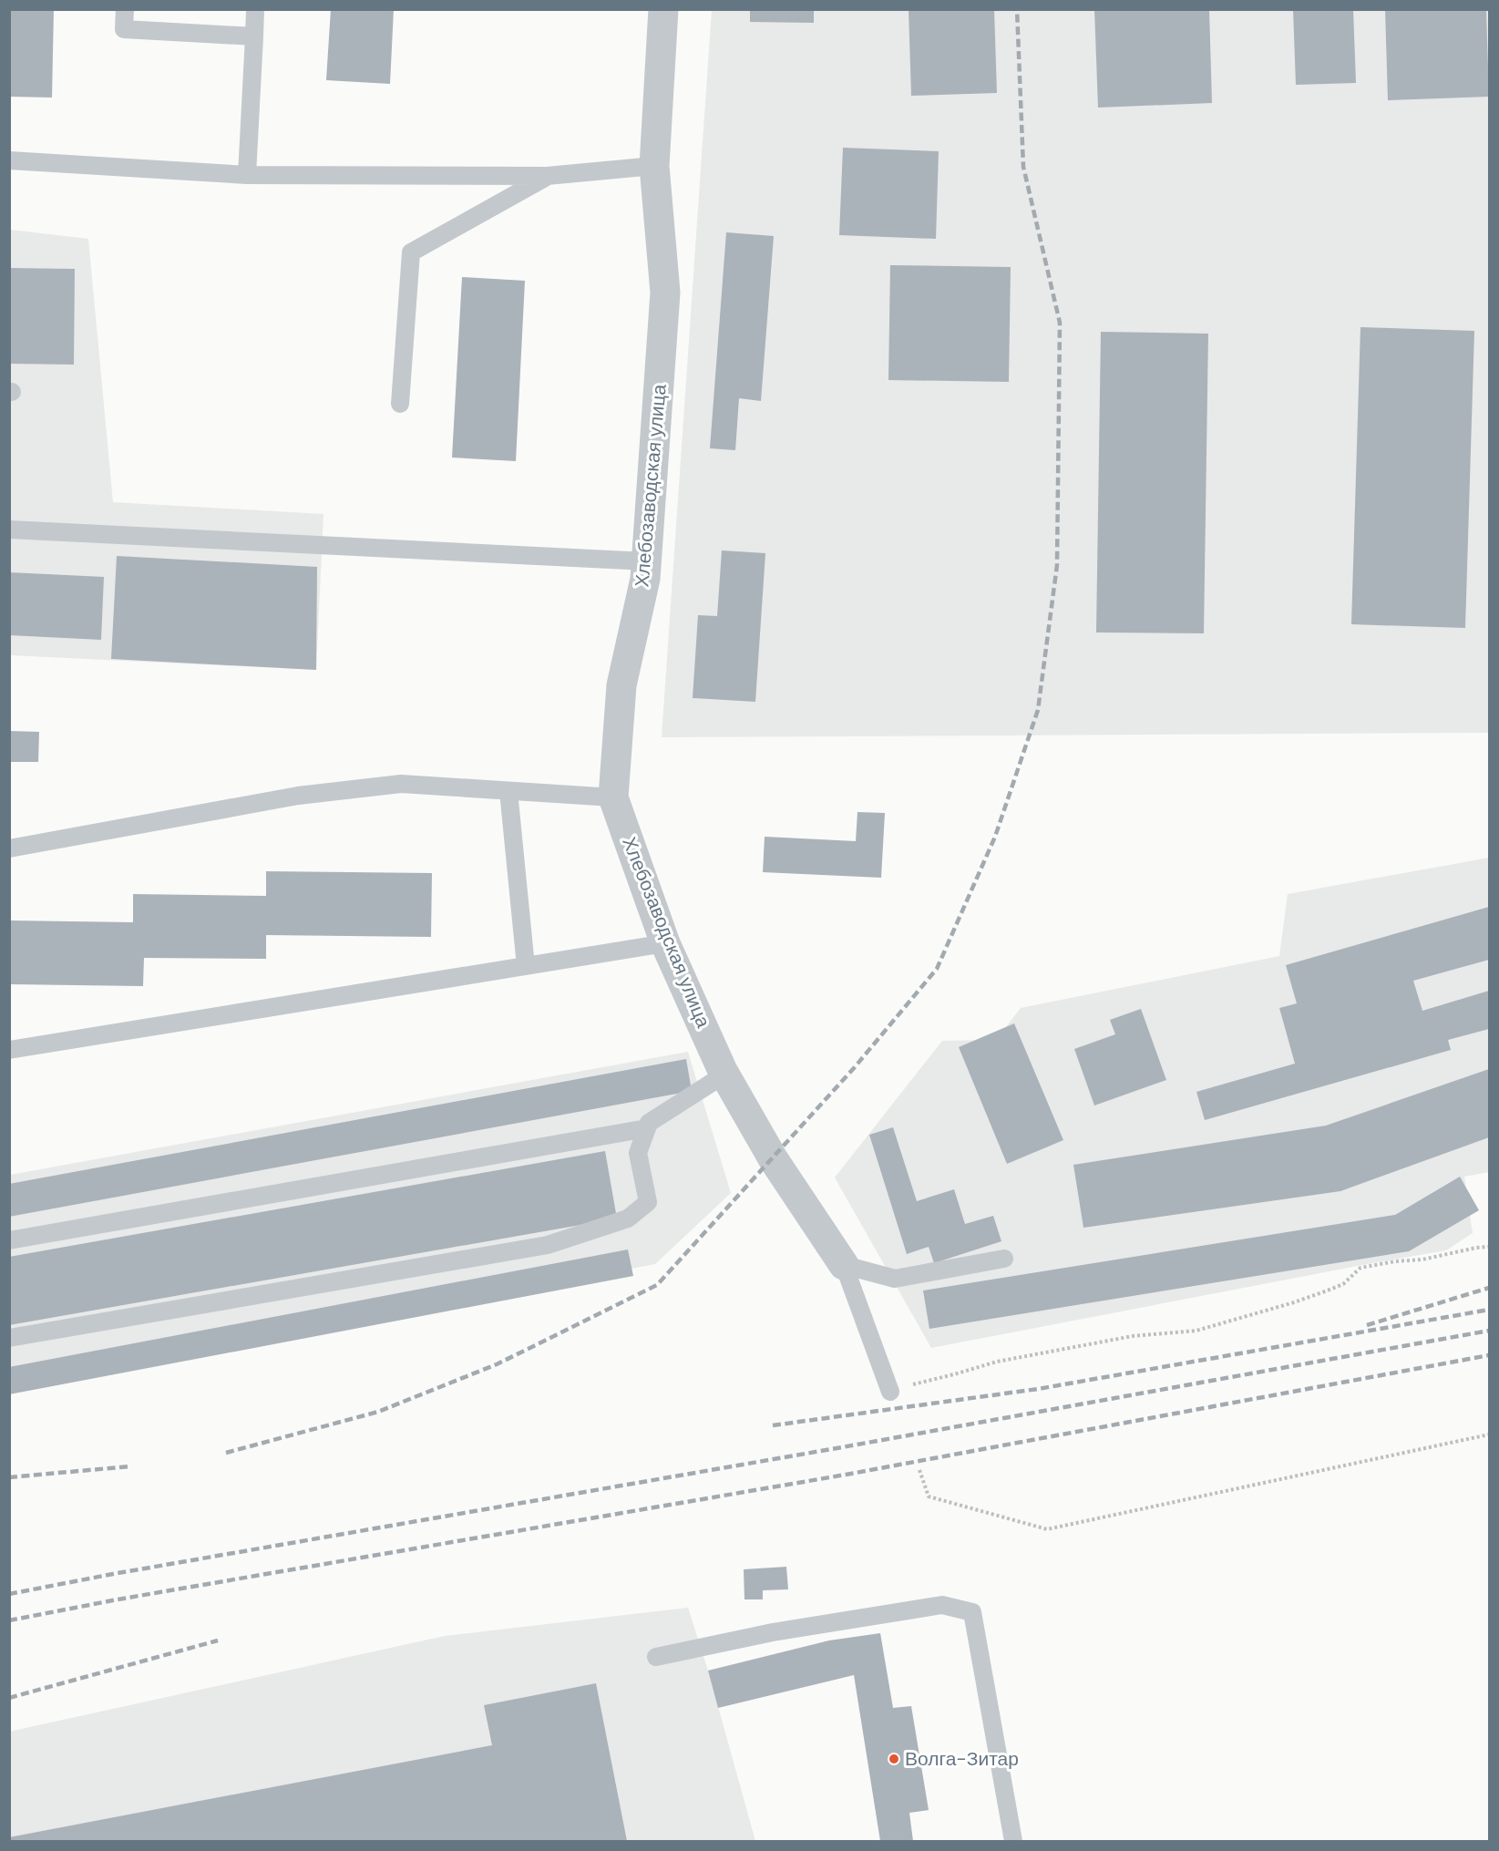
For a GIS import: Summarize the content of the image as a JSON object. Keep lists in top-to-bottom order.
{
  "streets": {
    "street": ["Хлебозаводская улица"]
  },
  "places": ["Волга-Зитар"]
}
